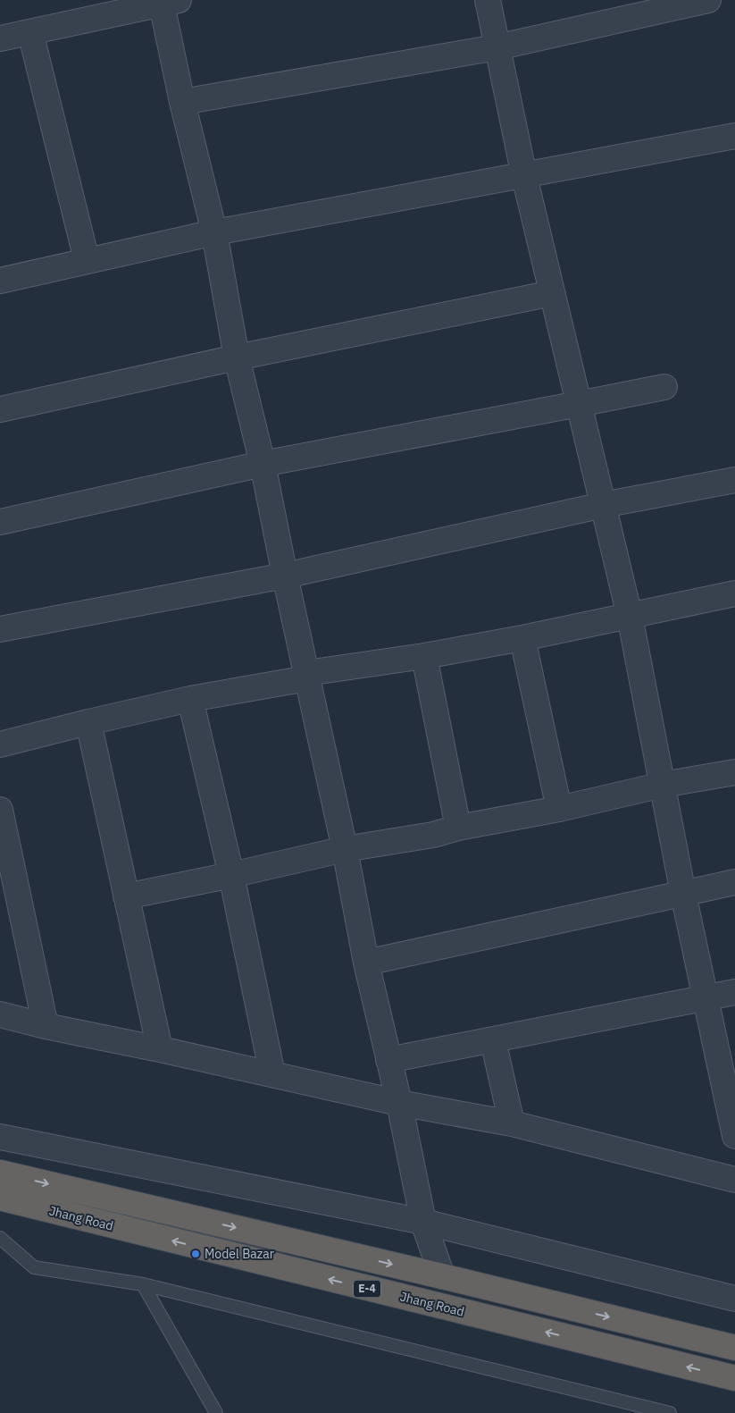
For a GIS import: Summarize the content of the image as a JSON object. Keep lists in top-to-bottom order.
{
  "streets": {
    "highway": ["Jhang Road", "E-4"]
  },
  "places": ["Model Bazar"]
}
